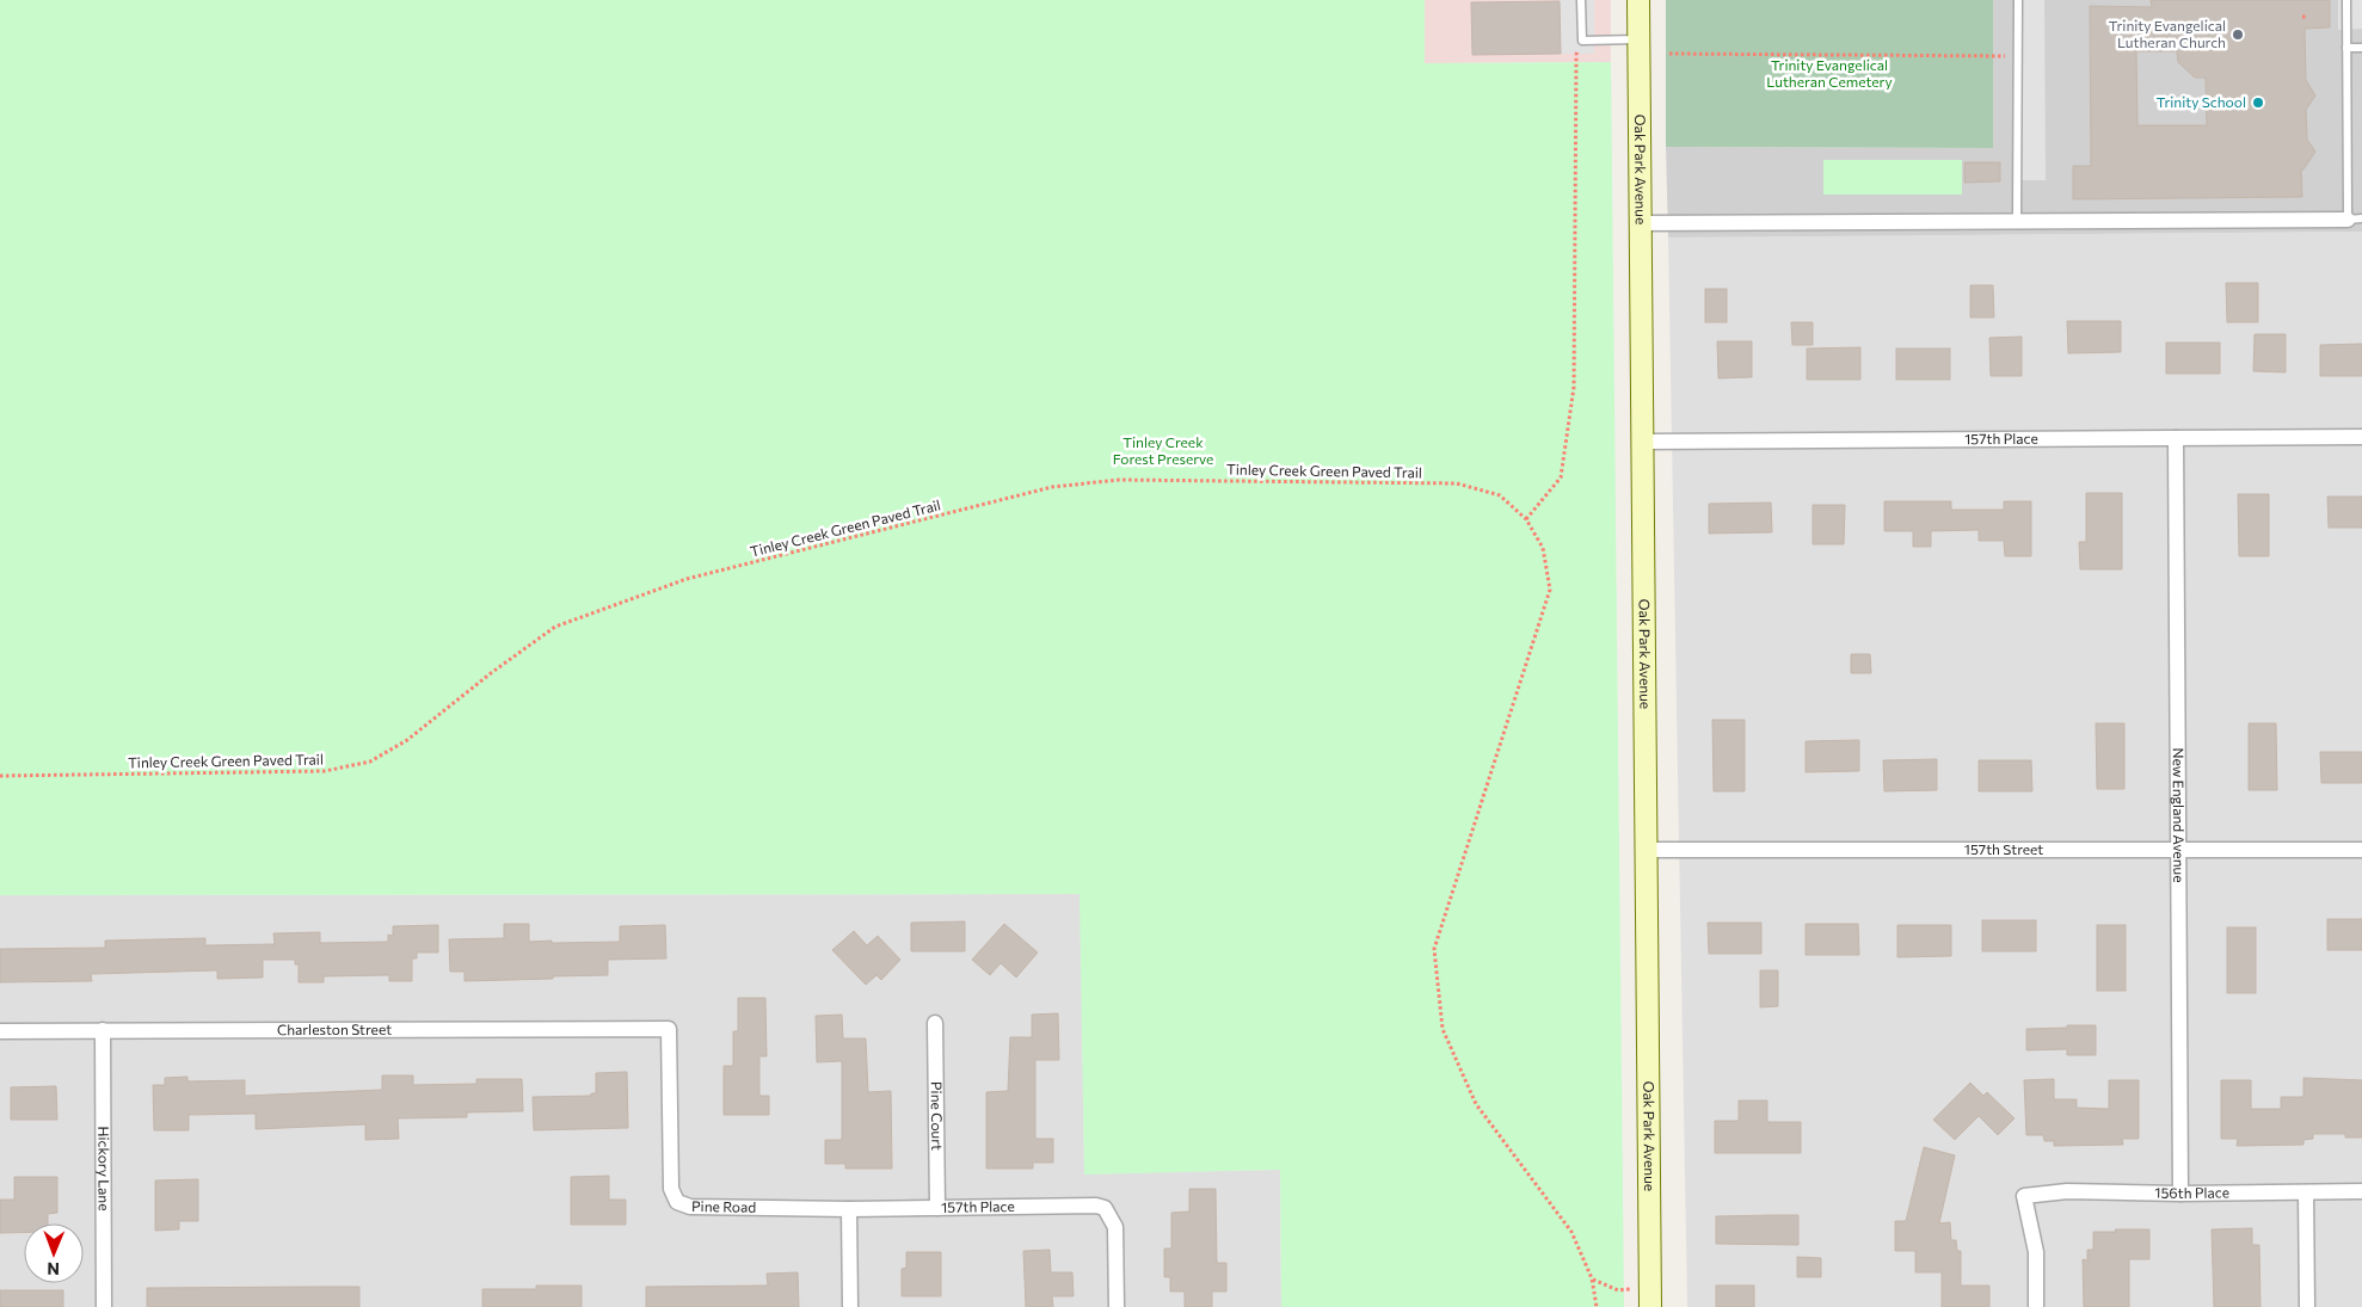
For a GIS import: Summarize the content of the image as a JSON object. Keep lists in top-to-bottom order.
{
  "streets": {
    "street": [
      "Oak Park Avenue",
      "157th Place",
      "New England Avenue",
      "157th Street",
      "Charleston Street",
      "Pine Court",
      "Hickory Lane",
      "156th Place",
      "Pine Road"
    ],
    "path": ["Tinley Creek Green Paved Trail"]
  },
  "crossings": [
    ["Oak Park Avenue", "157th Place"],
    ["Oak Park Avenue", "157th Street"],
    ["157th Place", "New England Avenue"],
    ["157th Place", "Pine Court"],
    ["157th Place", "Pine Road"],
    ["New England Avenue", "157th Street"],
    ["New England Avenue", "156th Place"],
    ["Charleston Street", "Hickory Lane"],
    ["Charleston Street", "Pine Road"]
  ],
  "parks": ["Trinity Evangelical Lutheran Cemetery", "Tinley Creek Forest Preserve"],
  "places": ["Trinity Evangelical Lutheran Church", "Trinity School"],
  "north": "bottom"
}
